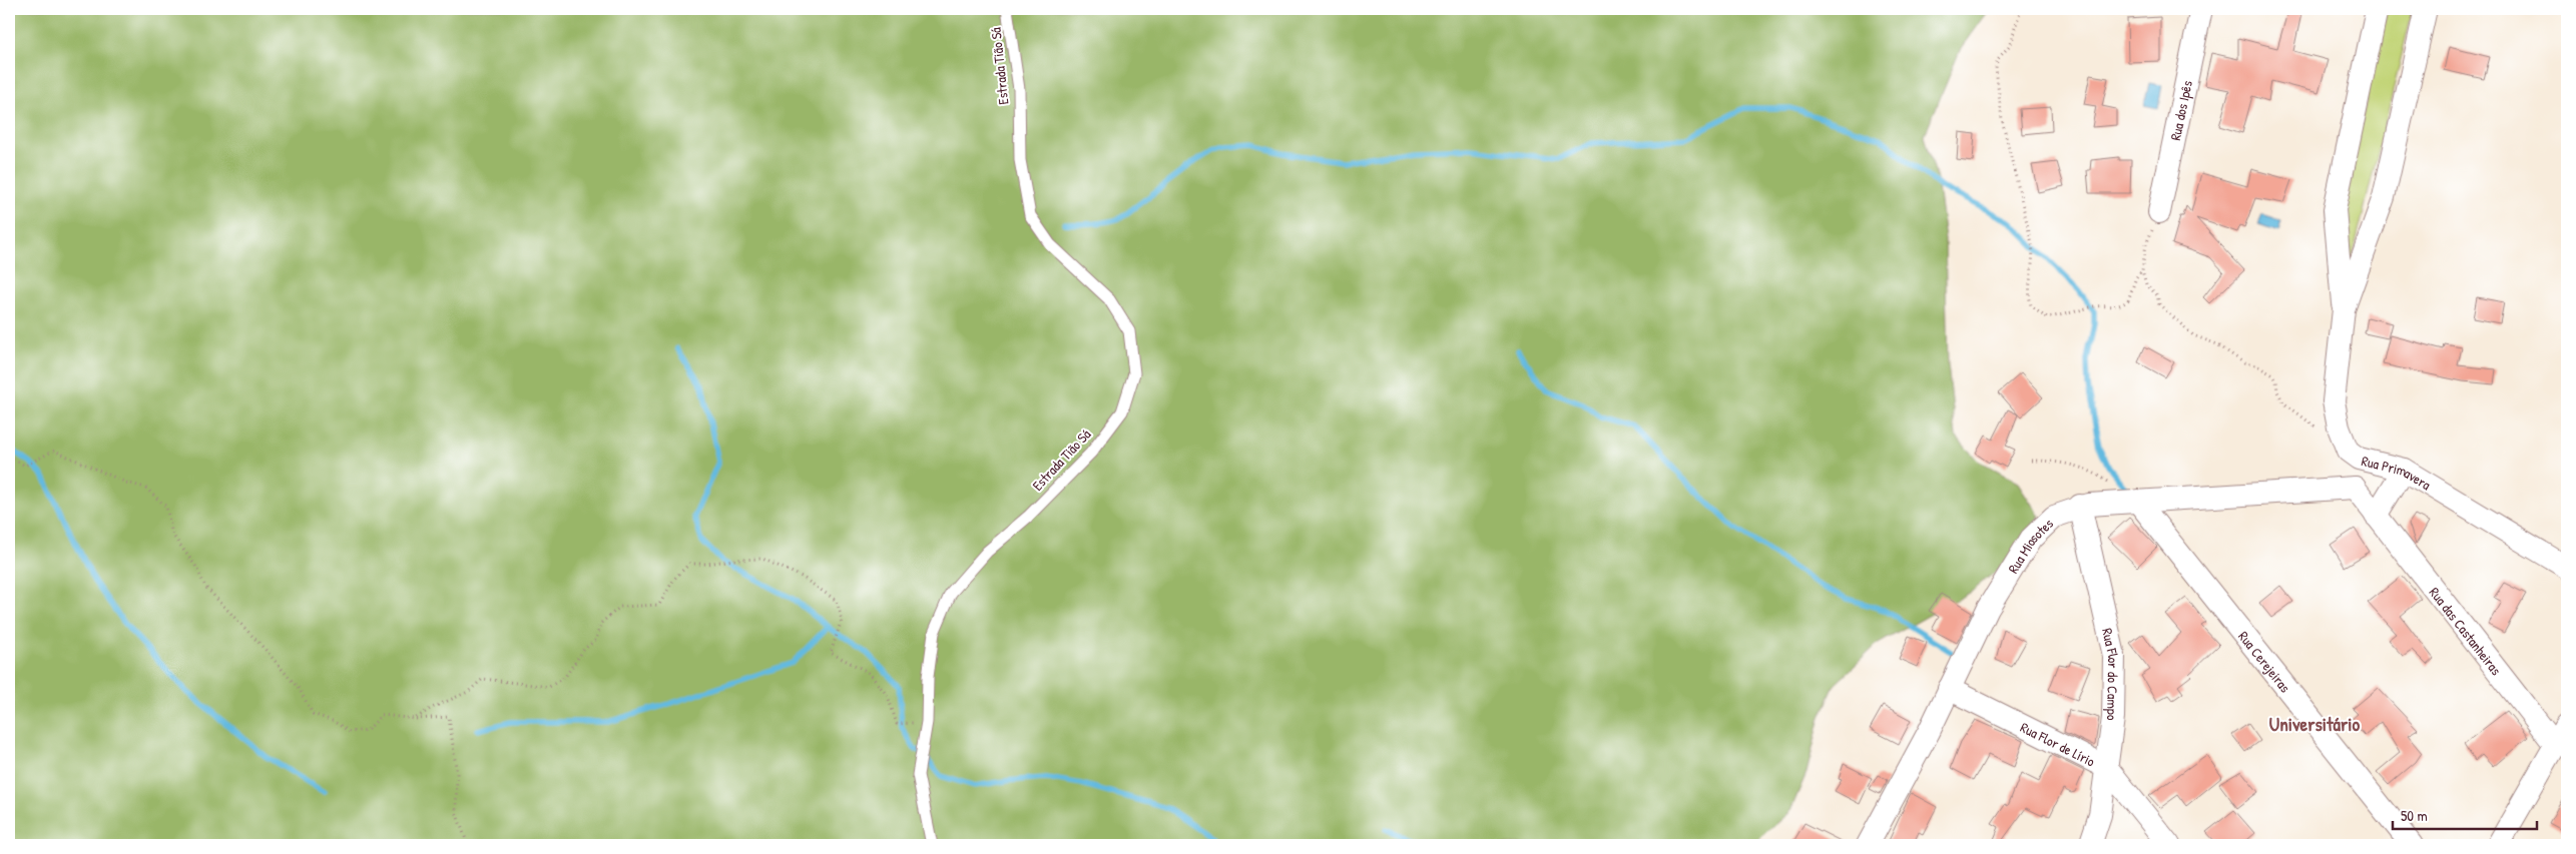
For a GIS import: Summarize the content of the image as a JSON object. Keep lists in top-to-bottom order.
{
  "streets": {
    "street": [
      "Rua dos Ipês",
      "Rua Primavera",
      "Rua Miosotes",
      "Rua das Castanheiras",
      "Rua Cerejeiras",
      "Rua Flor do Campo",
      "Rua Flor de Lírio"
    ],
    "lane": ["Estrada Tião Sá"]
  },
  "crossings": [
    ["Rua Miosotes", "Rua das Castanheiras"],
    ["Rua Miosotes", "Rua Cerejeiras"],
    ["Rua Miosotes", "Rua Flor do Campo"],
    ["Rua Miosotes", "Rua Flor de Lírio"],
    ["Rua Flor do Campo", "Rua Flor de Lírio"]
  ],
  "districts": ["Universitário"],
  "scale_bar": "50 m"
}
